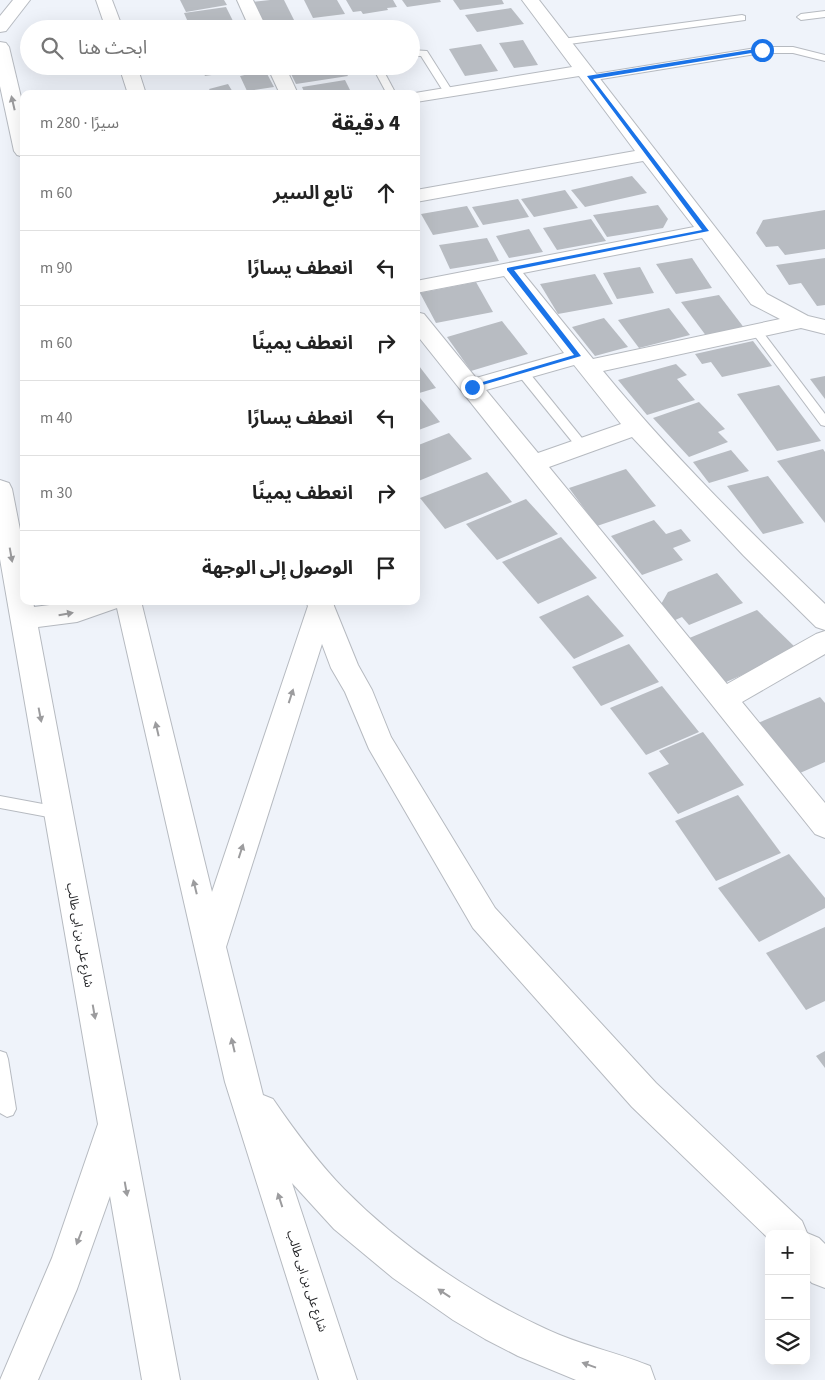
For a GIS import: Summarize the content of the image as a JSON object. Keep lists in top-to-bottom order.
{
  "streets": {
    "street": ["شارع على بن ابى طالب"]
  },
  "page": {
    "search": "ابحث هنا",
    "heading": ["4 دقيقة", "سيرًا · 280 m"],
    "list": [
      ["تابع السير", "60 m"],
      ["انعطف يسارًا", "90 m"],
      ["انعطف يمينًا", "60 m"],
      ["انعطف يسارًا", "40 m"],
      ["انعطف يمينًا", "30 m"],
      "الوصول إلى الوجهة"
    ],
    "map_buttons": ["+", "−"]
  }
}
